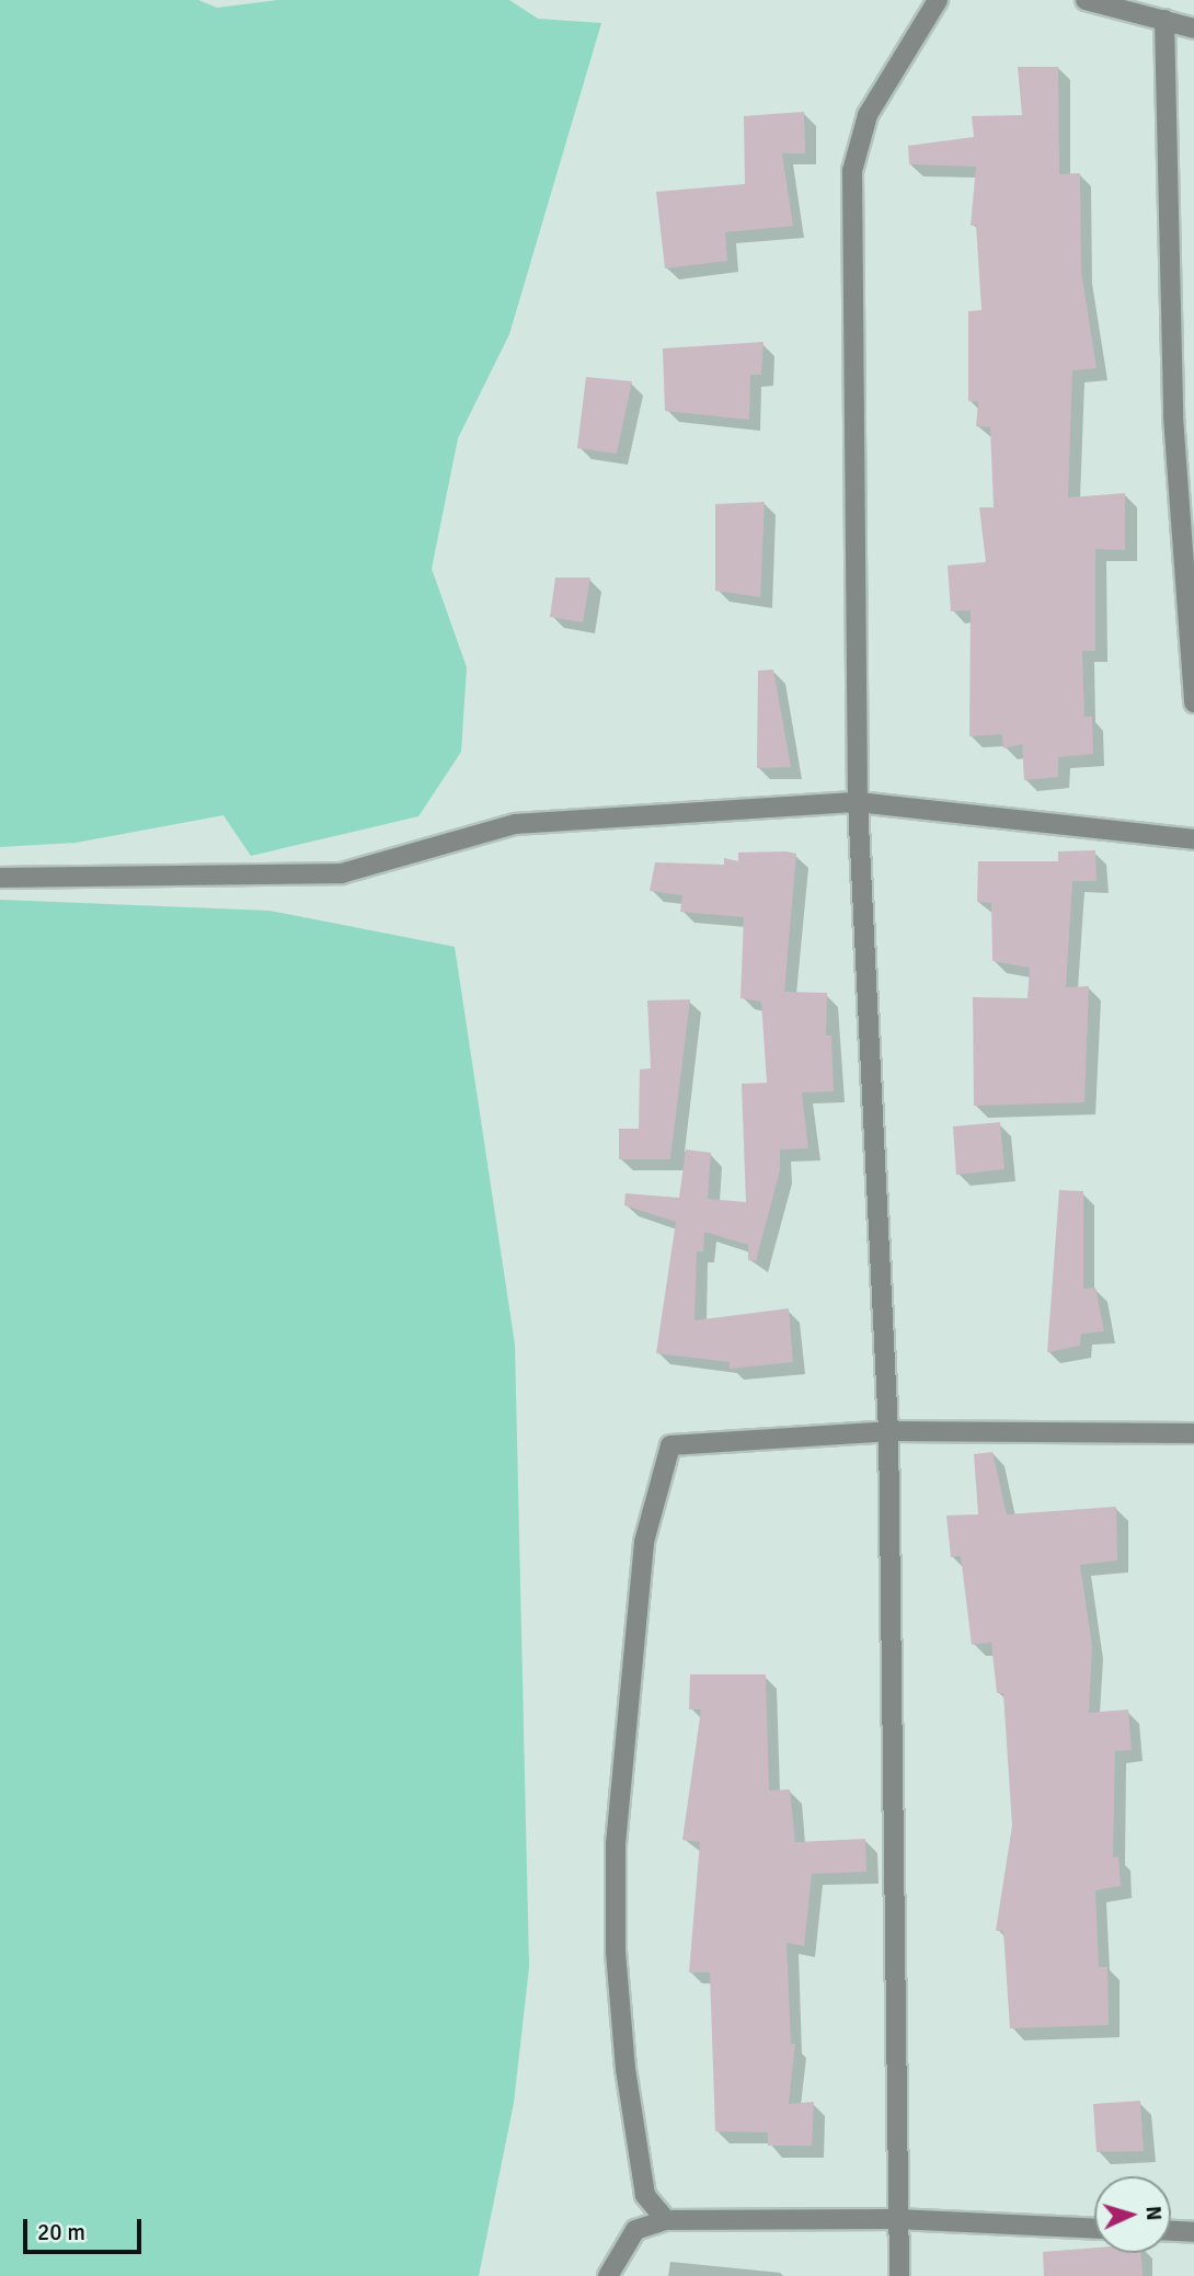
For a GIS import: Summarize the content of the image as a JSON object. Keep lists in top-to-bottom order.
{
  "scale_bar": "20 m",
  "north": "right"
}
